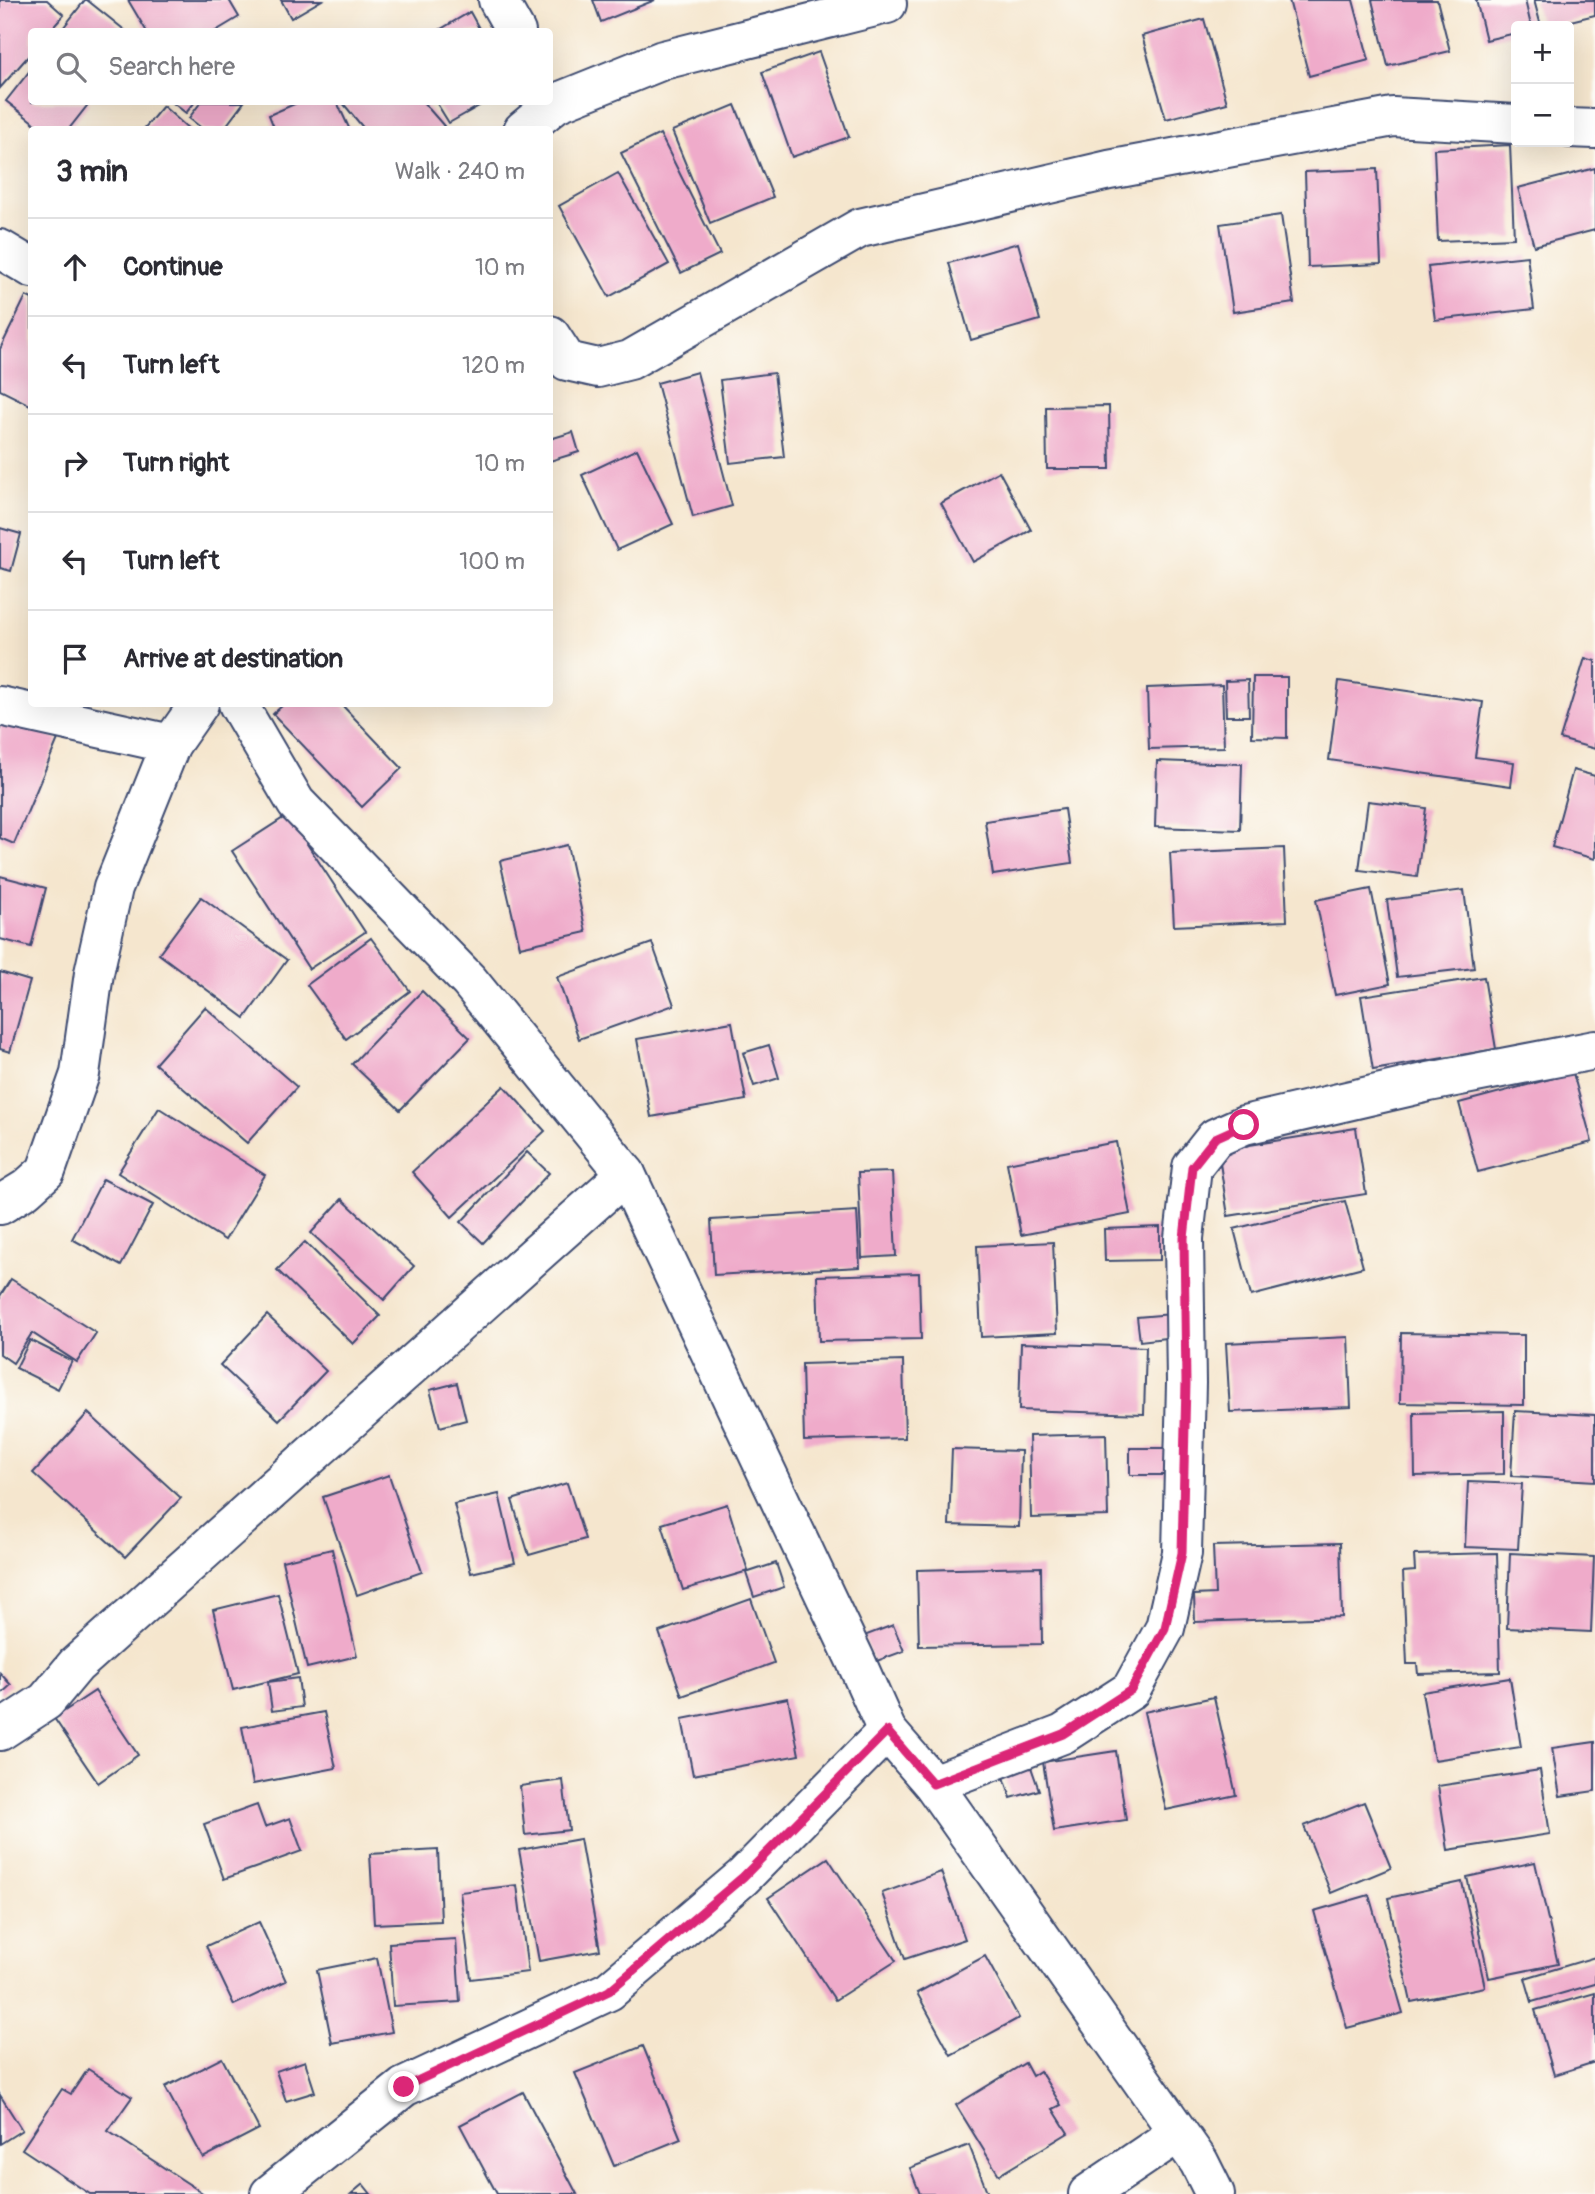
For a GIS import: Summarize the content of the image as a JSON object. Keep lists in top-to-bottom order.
{
  "page": {
    "map_buttons": ["+", "−"],
    "search": "Search here",
    "heading": ["3 min", "Walk · 240 m"],
    "list": [
      ["Continue", "10 m"],
      ["Turn left", "120 m"],
      ["Turn right", "10 m"],
      ["Turn left", "100 m"],
      "Arrive at destination"
    ]
  }
}
